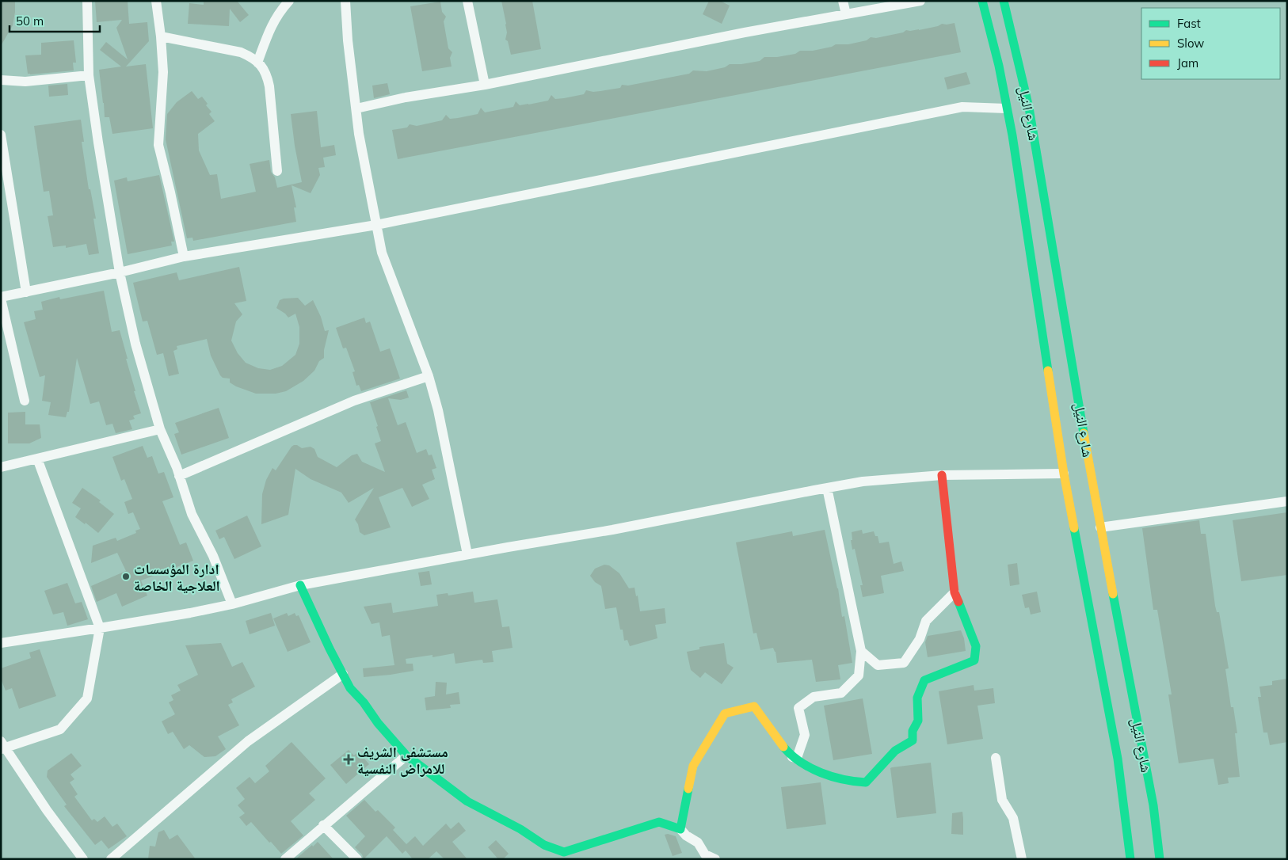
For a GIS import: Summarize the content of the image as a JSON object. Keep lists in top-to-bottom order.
{
  "streets": {
    "main road": ["شارع النيل"]
  },
  "places": {
    "other": ["ادارة المؤسسات العلاجية الخاصة"],
    "health": ["مستشفى الشريف للامراض النفسية"]
  },
  "legend": ["Fast", "Slow", "Jam"],
  "scale_bar": "50 m"
}
